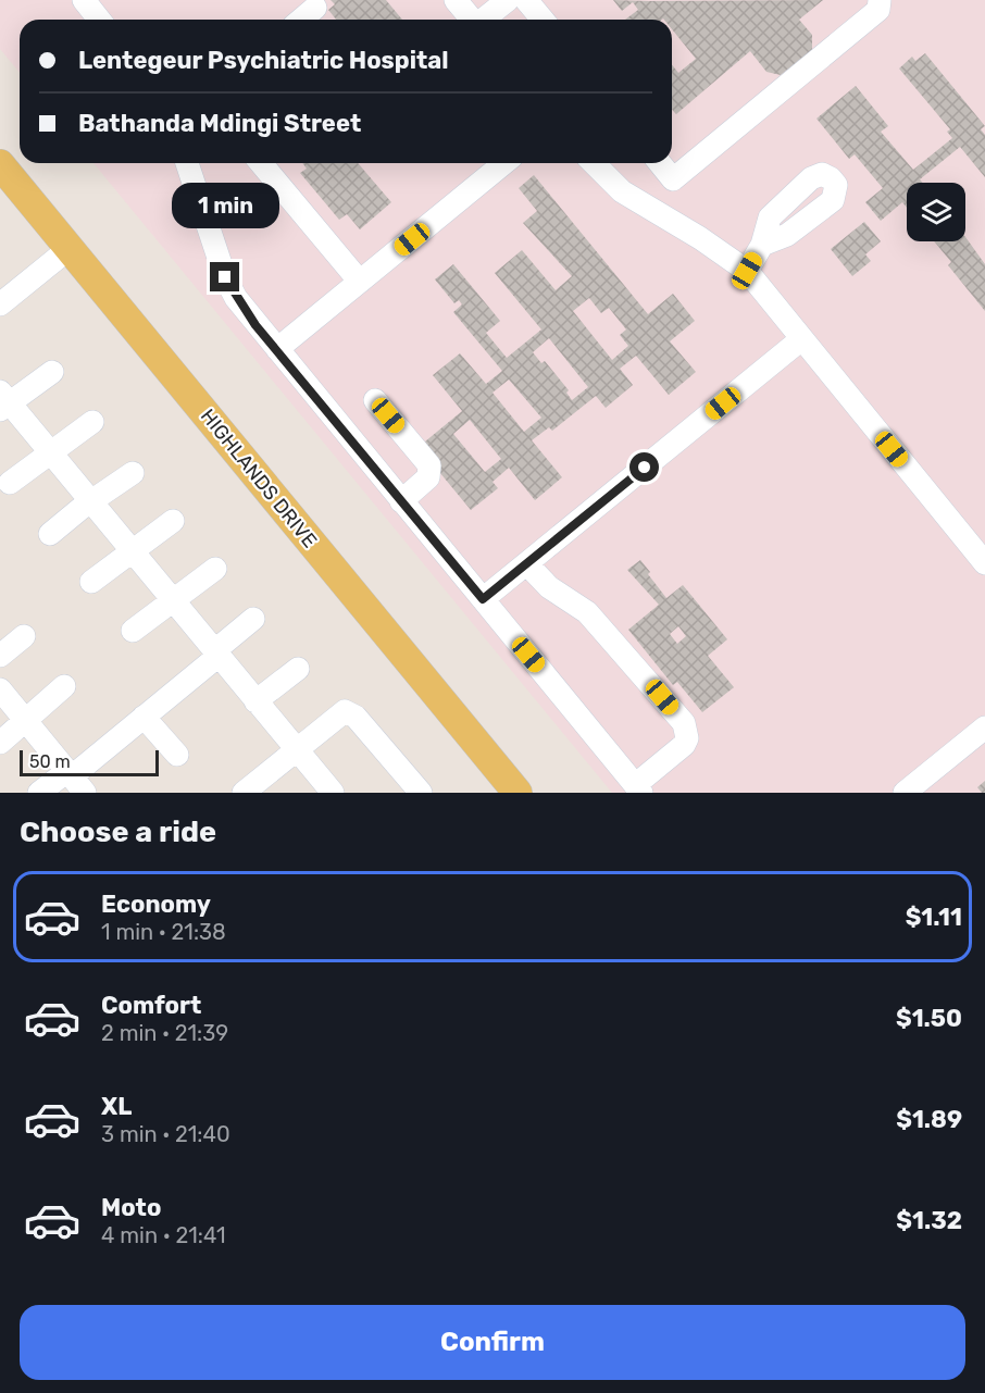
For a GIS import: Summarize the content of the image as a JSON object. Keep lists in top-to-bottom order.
{
  "streets": {
    "main road": ["HIGHLANDS DRIVE"]
  },
  "scale_bar": "50 m",
  "page": {
    "banner": ["Lentegeur Psychiatric Hospital", "Bathanda Mdingi Street"],
    "bubble": "1 min",
    "scale": "50 m",
    "heading": "Choose a ride",
    "list": [
      {
        "name": "Economy",
        "note": "1 min · 21:38",
        "value": "$1.11"
      },
      {
        "name": "Comfort",
        "note": "2 min · 21:39",
        "value": "$1.50"
      },
      {
        "name": "XL",
        "note": "3 min · 21:40",
        "value": "$1.89"
      },
      {
        "name": "Moto",
        "note": "4 min · 21:41",
        "value": "$1.32"
      }
    ],
    "buttons": "Confirm"
  }
}
